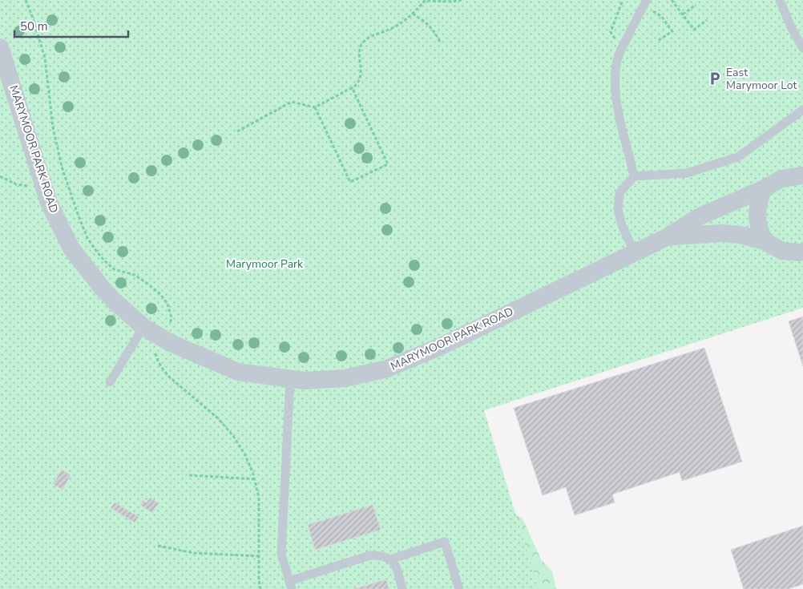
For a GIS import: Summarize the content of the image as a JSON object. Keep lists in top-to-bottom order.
{
  "streets": {
    "street": ["MARYMOOR PARK ROAD"]
  },
  "parks": ["Marymoor Park"],
  "places": {
    "parking": ["East Marymoor Lot"]
  },
  "scale_bar": "50 m"
}
